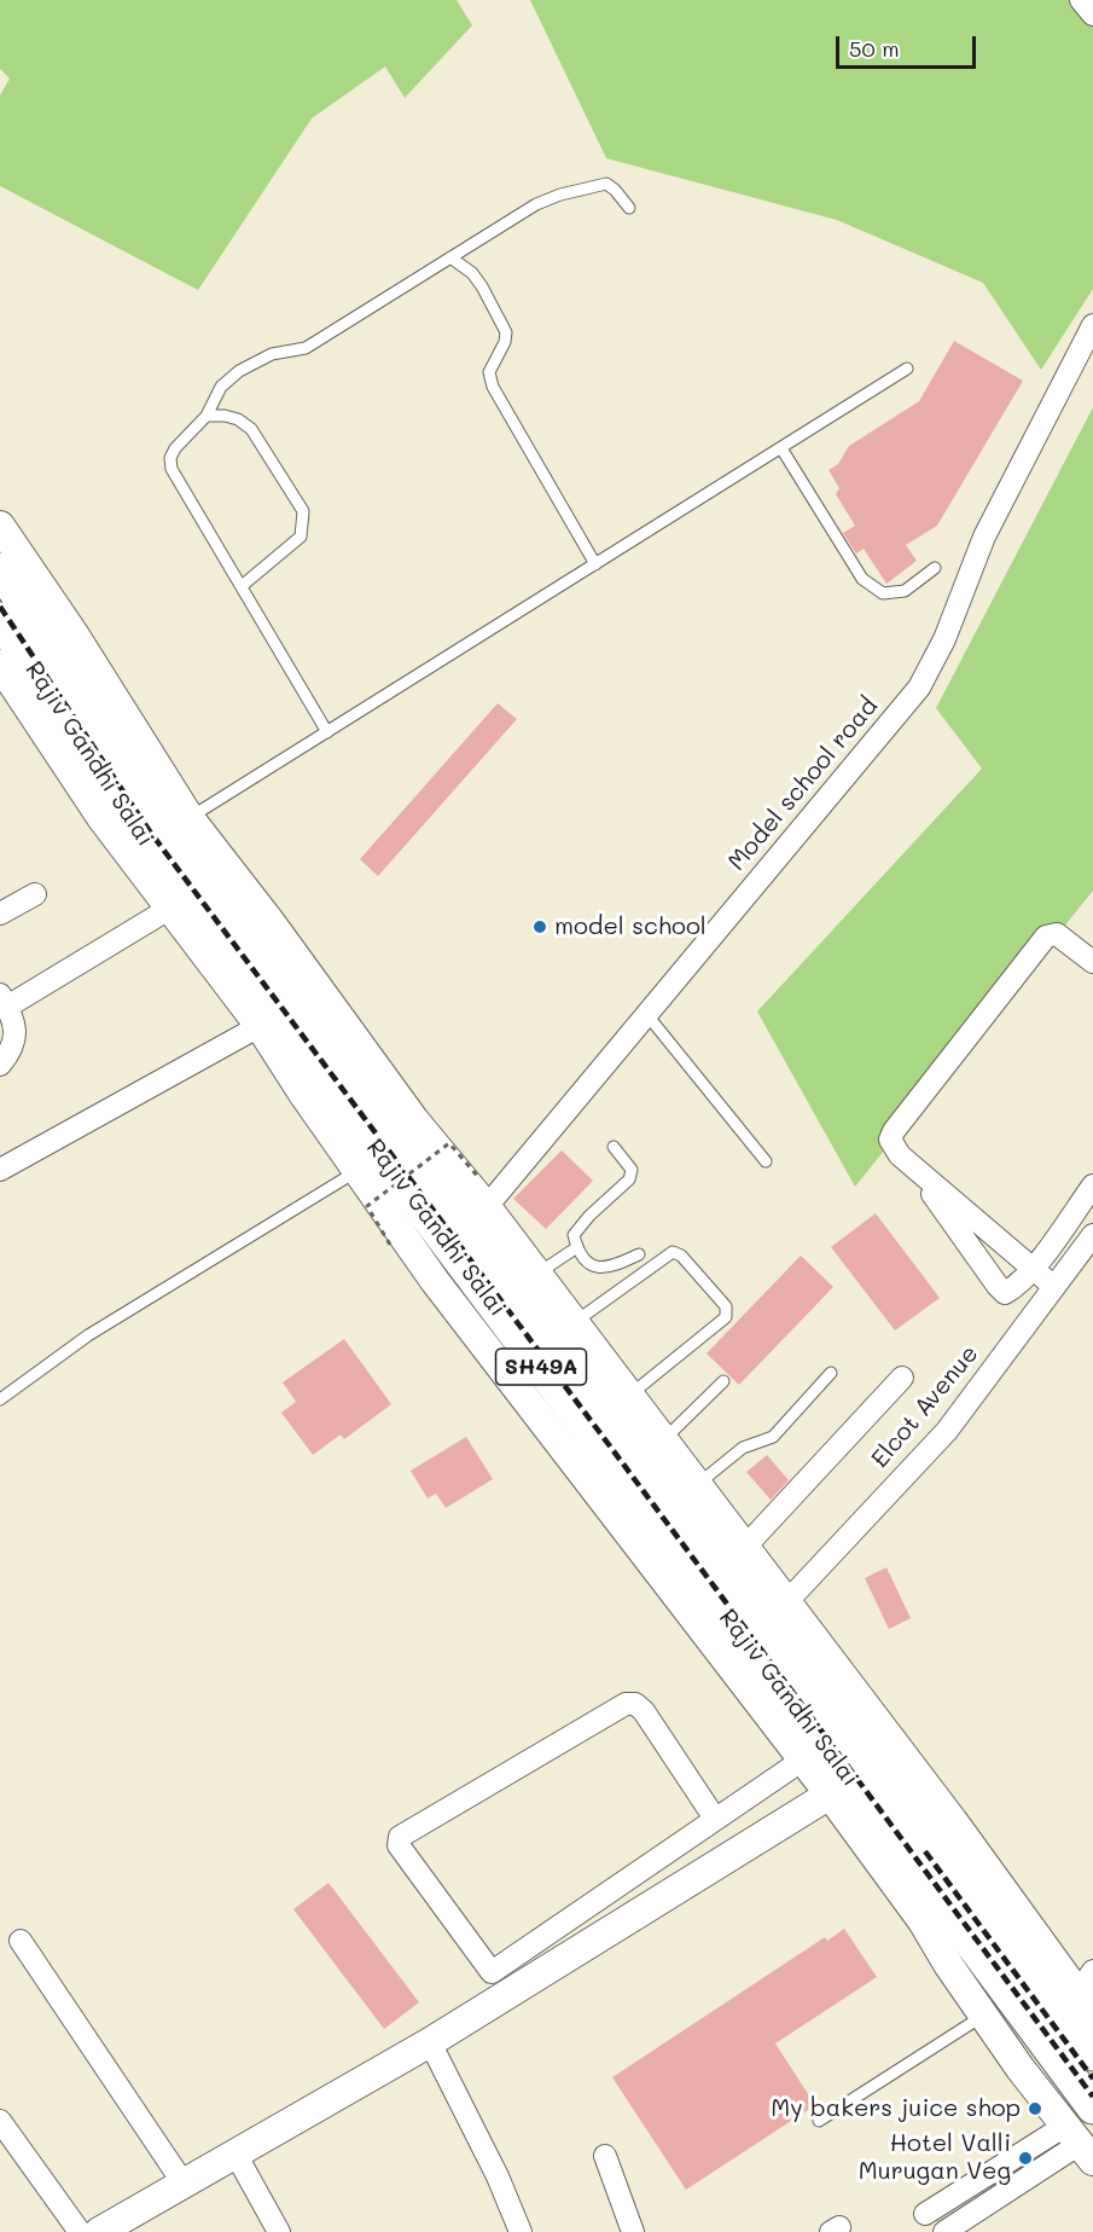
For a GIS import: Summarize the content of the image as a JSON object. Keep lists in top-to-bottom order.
{
  "streets": {
    "main road": ["Rajiv Gandhi Salai", "SH49A"],
    "street": ["Model school road", "Elcot Avenue"]
  },
  "crossings": [
    ["Rajiv Gandhi Salai", "Model school road"]
  ],
  "places": ["model school", "My bakers juice shop", "Hotel Valli Murugan Veg"],
  "scale_bar": "50 m"
}
